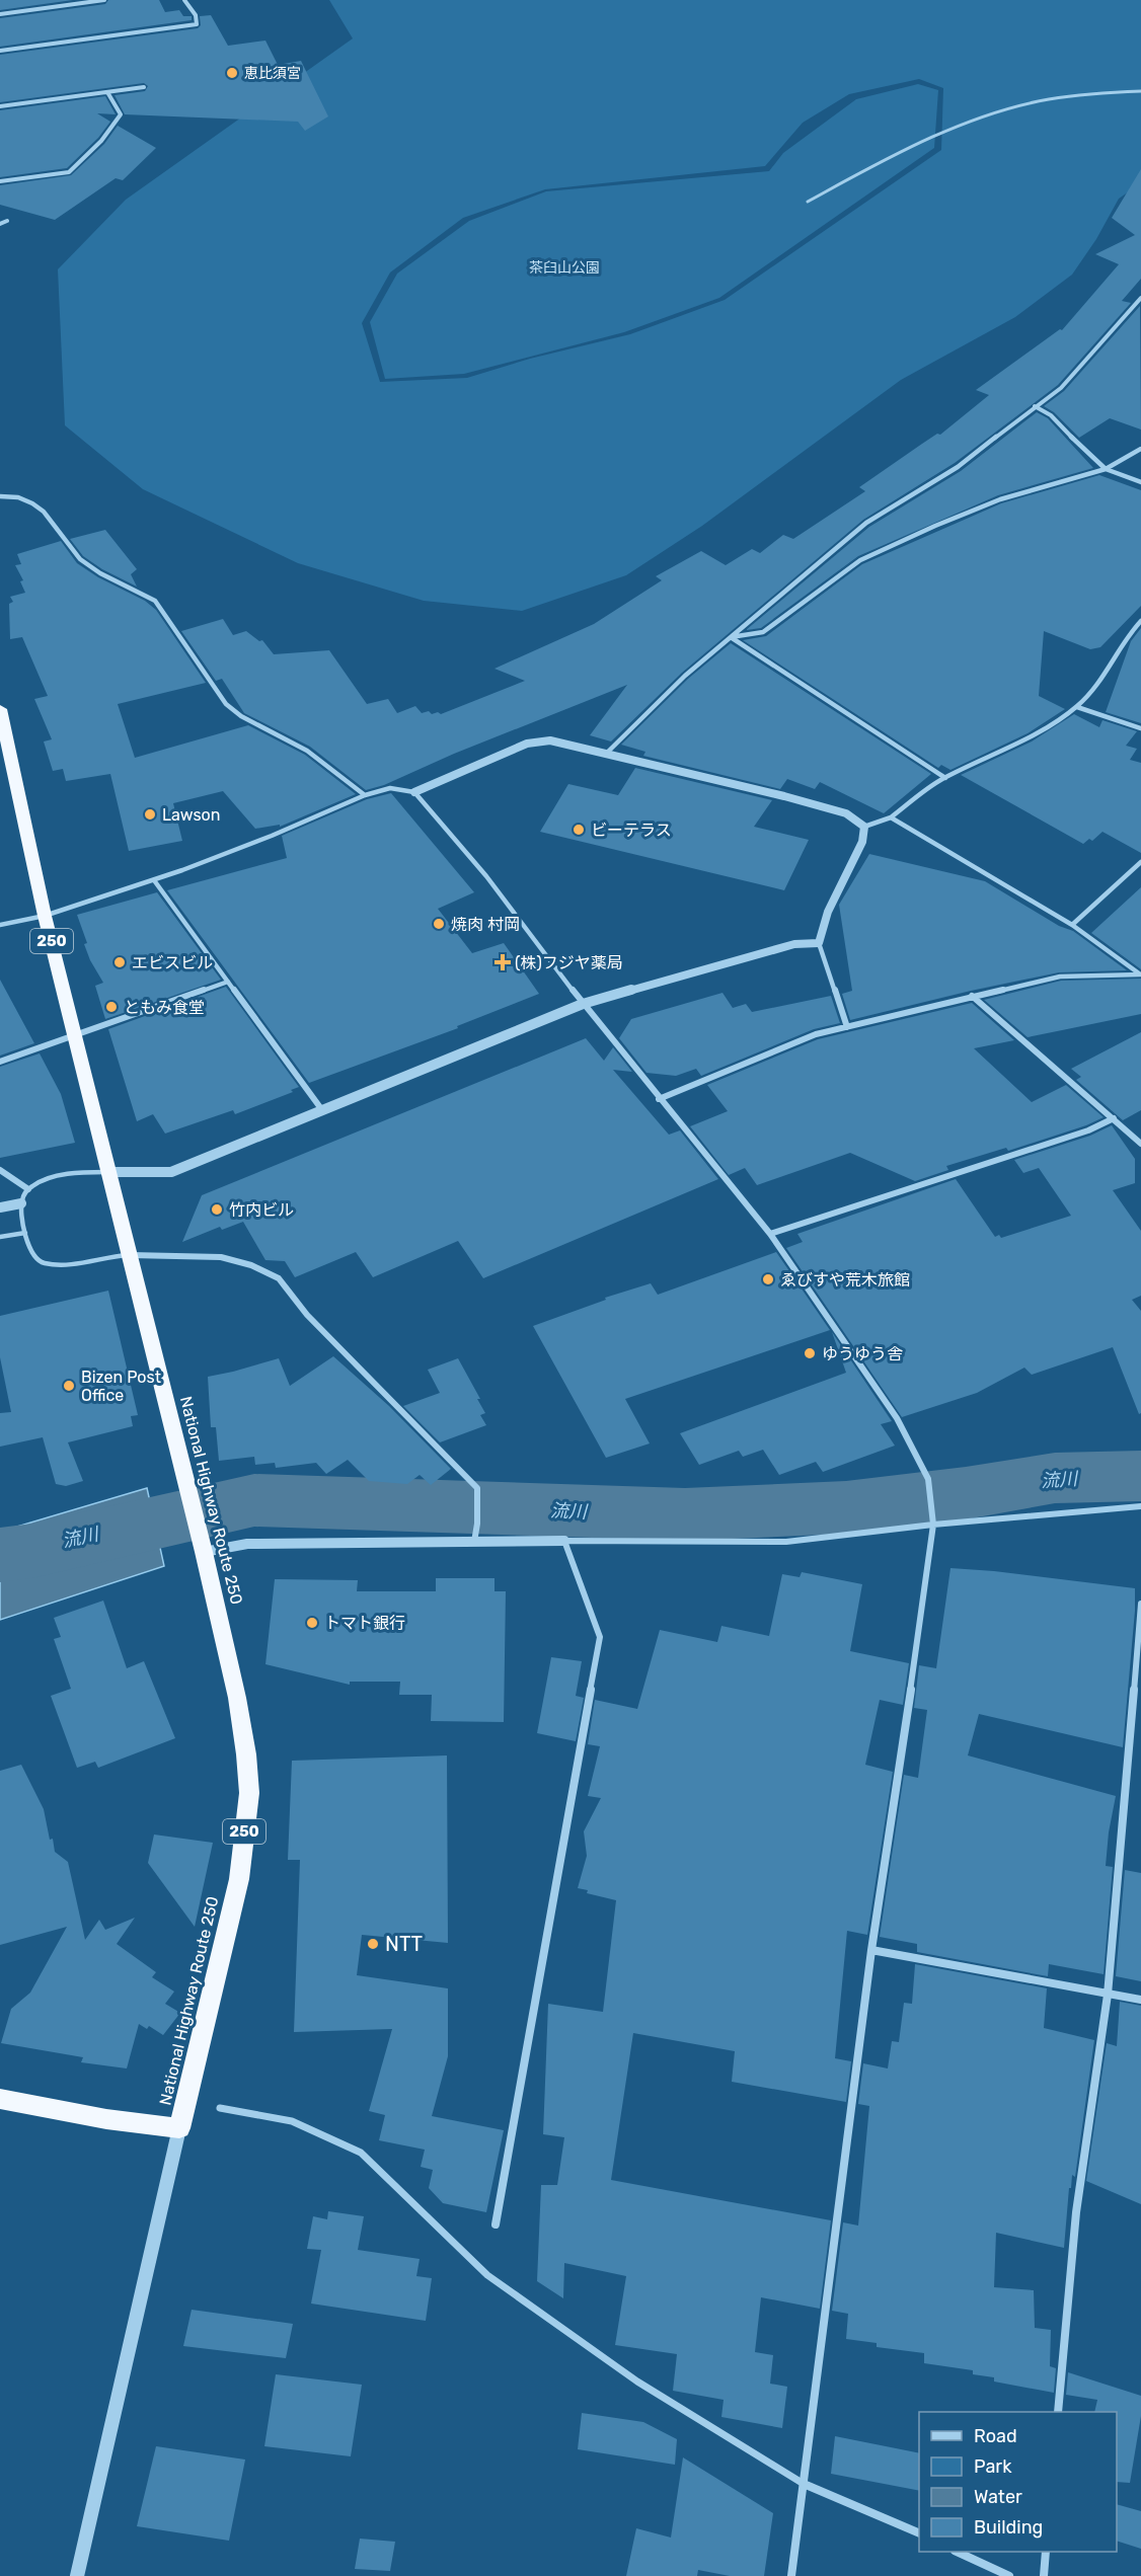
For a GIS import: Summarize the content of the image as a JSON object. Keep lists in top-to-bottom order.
{
  "streets": {
    "highway": ["250", "National Highway Route 250"]
  },
  "water": ["流川"],
  "parks": ["茶臼山公園"],
  "places": {
    "other": [
      "恵比須宮",
      "Lawson",
      "ビーテラス",
      "焼肉 村岡",
      "エビスビル",
      "ともみ食堂",
      "竹内ビル",
      "ゑびすや荒木旅館",
      "ゆうゆう舎",
      "Bizen Post Office",
      "トマト銀行",
      "NTT"
    ],
    "health": ["(株)フジヤ薬局"]
  },
  "legend": [
    "Road",
    "Park",
    "Water",
    "Building"
  ]
}
